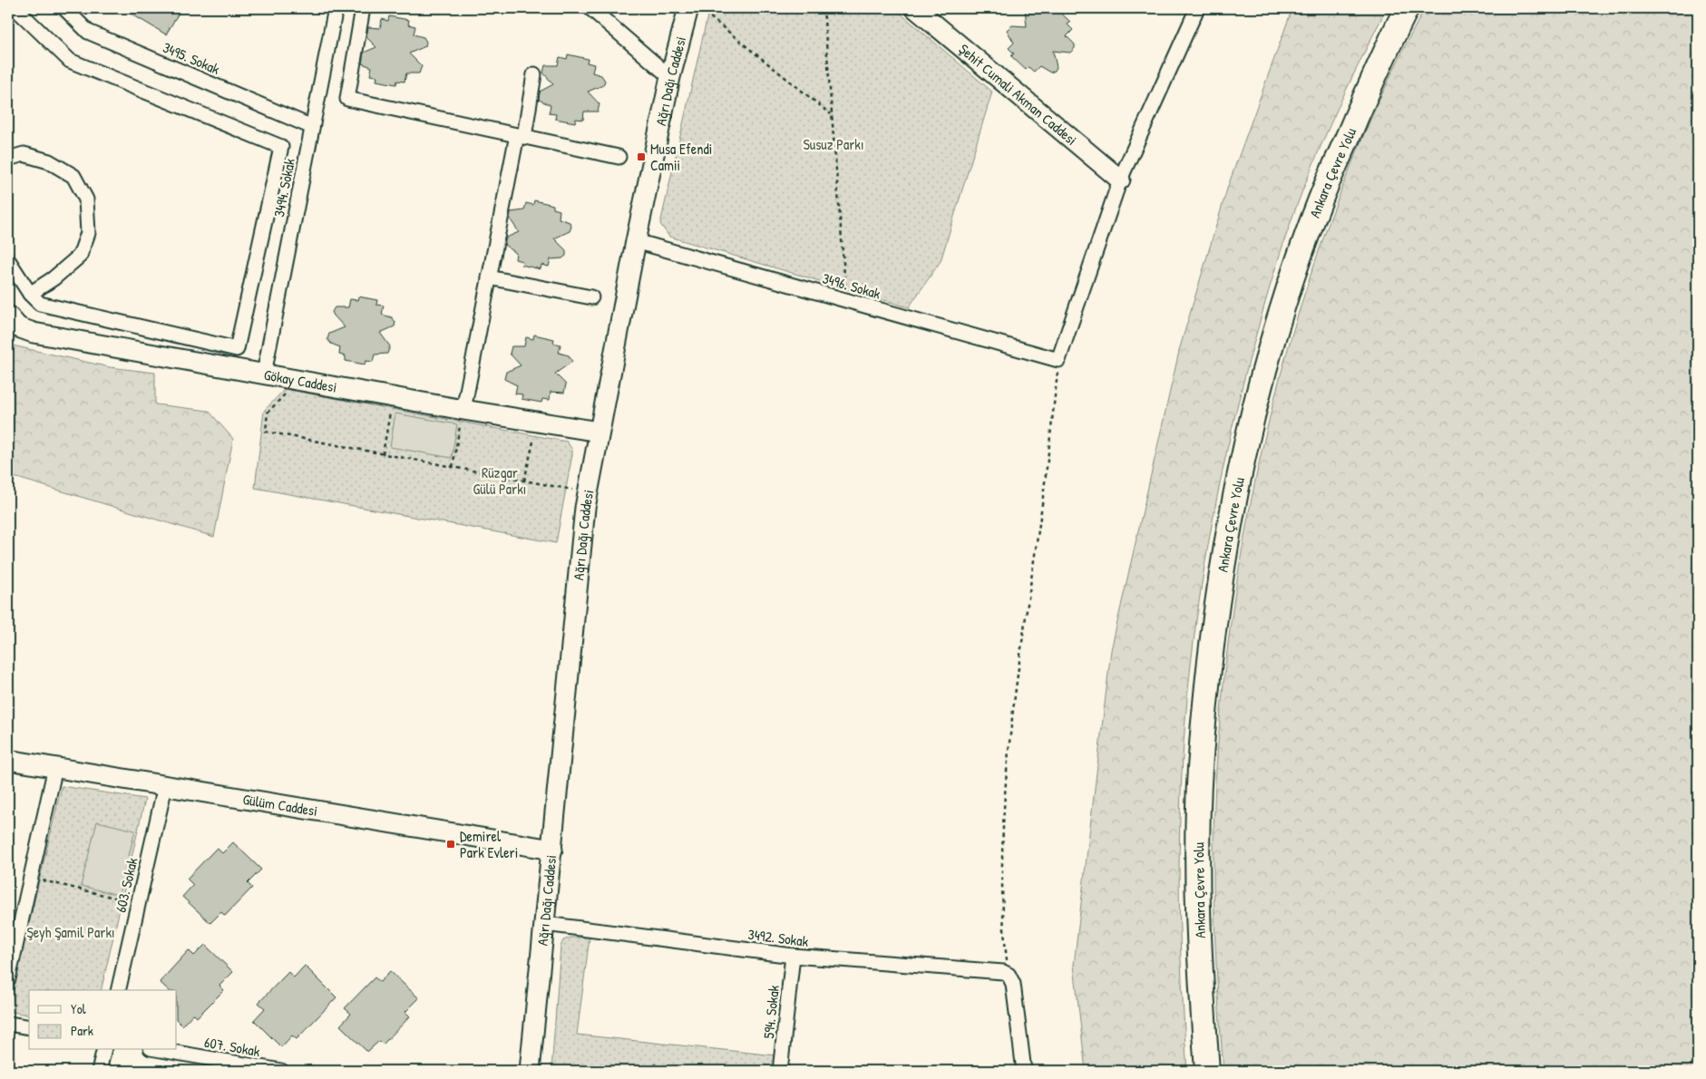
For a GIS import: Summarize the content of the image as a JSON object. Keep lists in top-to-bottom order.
{
  "streets": {
    "highway": ["Ankara Çevre Yolu"],
    "main road": [
      "Ağrı Dağı Caddesi",
      "Şehit Cumali Akman Caddesi",
      "Gökay Caddesi",
      "Gülüm Caddesi"
    ],
    "street": [
      "3495. Sokak",
      "3494. Sokak",
      "3496. Sokak",
      "603. Sokak",
      "3492. Sokak",
      "594. Sokak",
      "607. Sokak"
    ]
  },
  "crossings": [
    ["3495. Sokak", "3494. Sokak"],
    ["Ağrı Dağı Caddesi", "3496. Sokak"],
    ["Ağrı Dağı Caddesi", "Gökay Caddesi"],
    ["Ağrı Dağı Caddesi", "Gülüm Caddesi"],
    ["Ağrı Dağı Caddesi", "3492. Sokak"],
    ["3494. Sokak", "Gökay Caddesi"],
    ["Gülüm Caddesi", "603. Sokak"],
    ["3492. Sokak", "594. Sokak"]
  ],
  "parks": ["Susuz Parkı", "Rüzgar Gülü Parkı", "Şeyh Şamil Parkı"],
  "places": {
    "transit": ["Musa Efendi Camii", "Demirel Park Evleri"]
  },
  "legend": ["Yol", "Park"]
}
